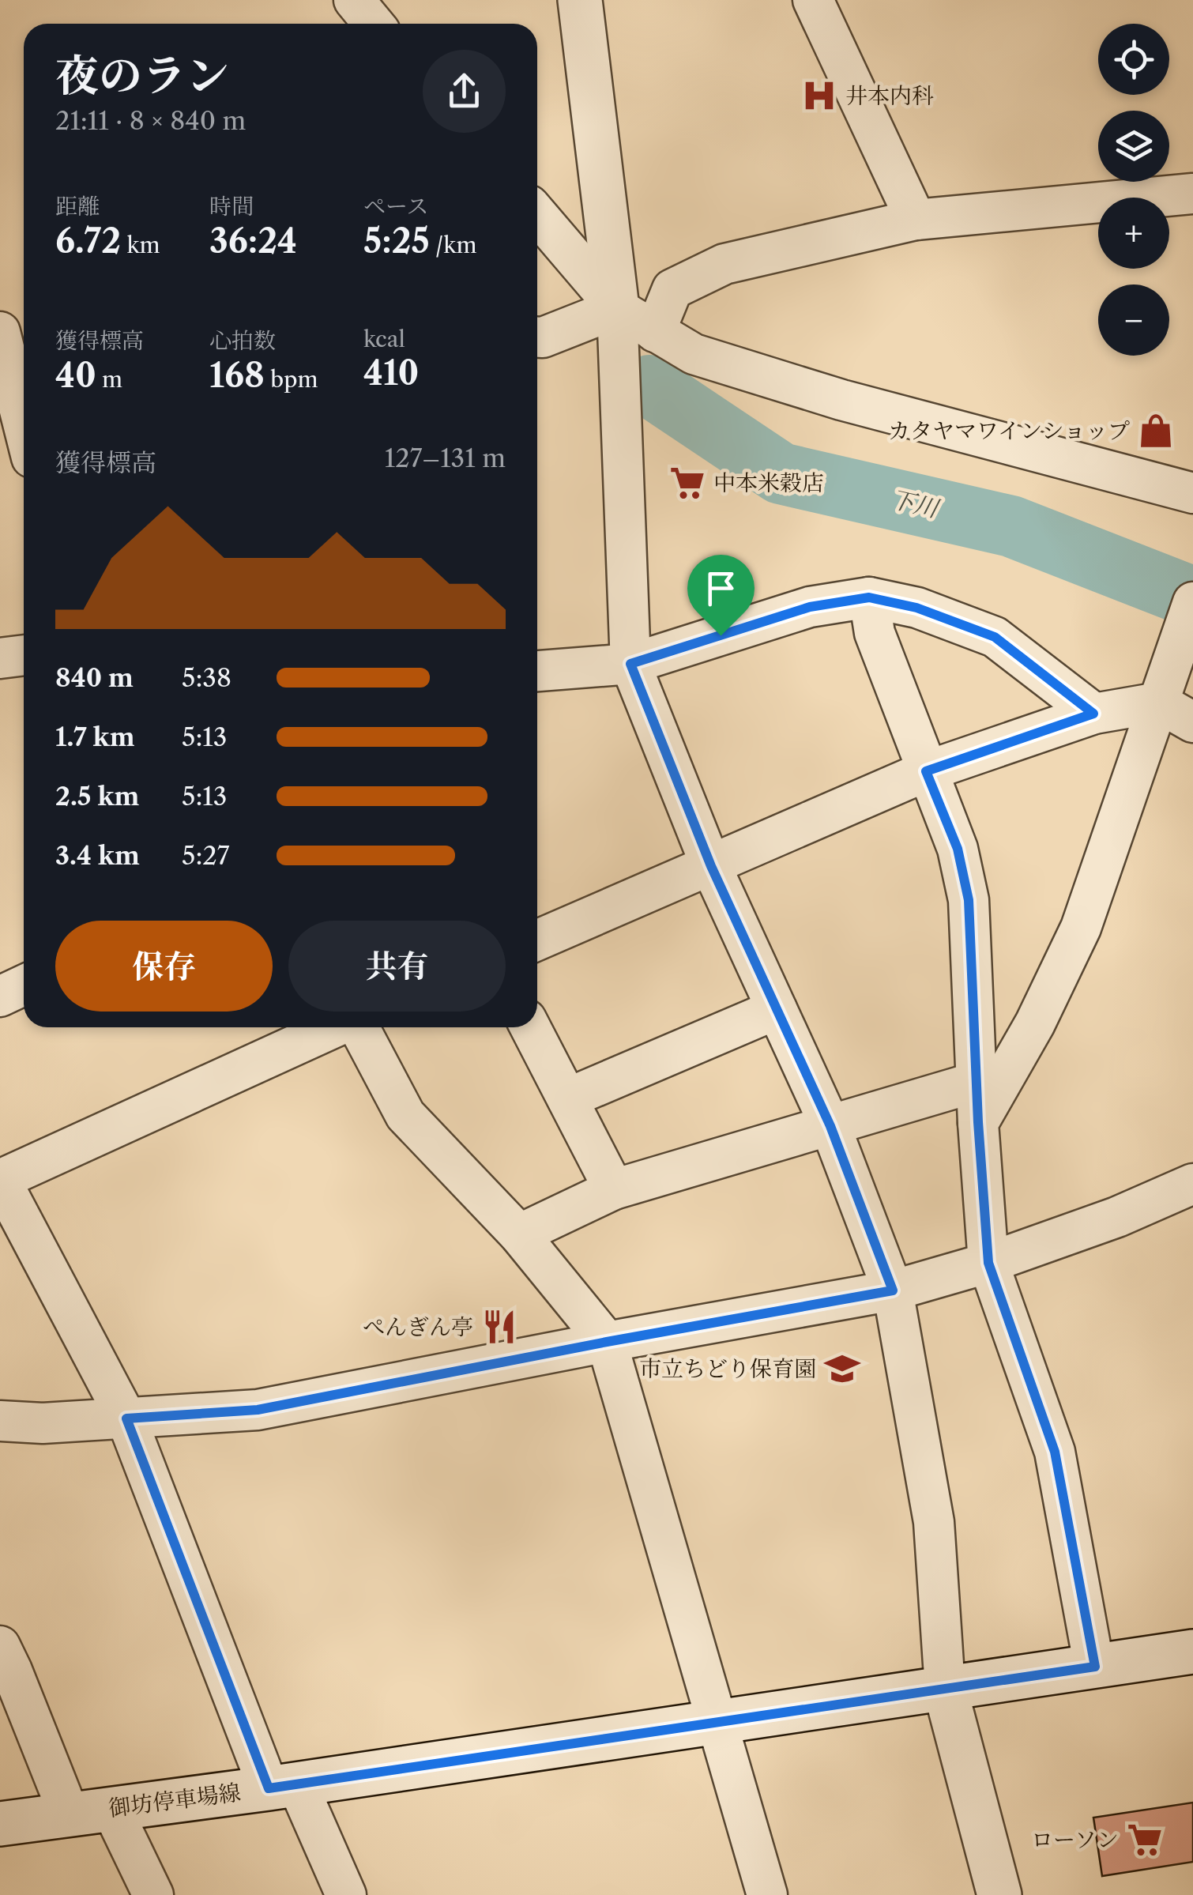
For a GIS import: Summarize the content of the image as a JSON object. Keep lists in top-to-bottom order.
{
  "streets": {
    "main road": ["御坊停車場線"]
  },
  "water": ["下川"],
  "places": {
    "hospital": ["井本内科"],
    "shop": ["カタヤマワインショップ"],
    "supermarket": ["中本米穀店", "ローソン"],
    "restaurant": ["ぺんぎん亭"],
    "school or university": ["市立ちどり保育園"]
  },
  "page": {
    "map_buttons": ["+", "−"],
    "heading": ["夜のラン", "21:11 · 8 × 840 m"],
    "stats": [
      ["距離", "6.72 km"],
      ["時間", "36:24"],
      ["ペース", "5:25 /km"],
      ["獲得標高", "40 m"],
      ["心拍数", "168 bpm"],
      ["kcal", "410"]
    ],
    "chart": ["獲得標高", "127–131 m"],
    "list": [
      {
        "name": "840 m",
        "note": "5:38"
      },
      {
        "name": "1.7 km",
        "note": "5:13"
      },
      {
        "name": "2.5 km",
        "note": "5:13"
      },
      {
        "name": "3.4 km",
        "note": "5:27"
      }
    ],
    "buttons": ["保存", "共有"]
  }
}
